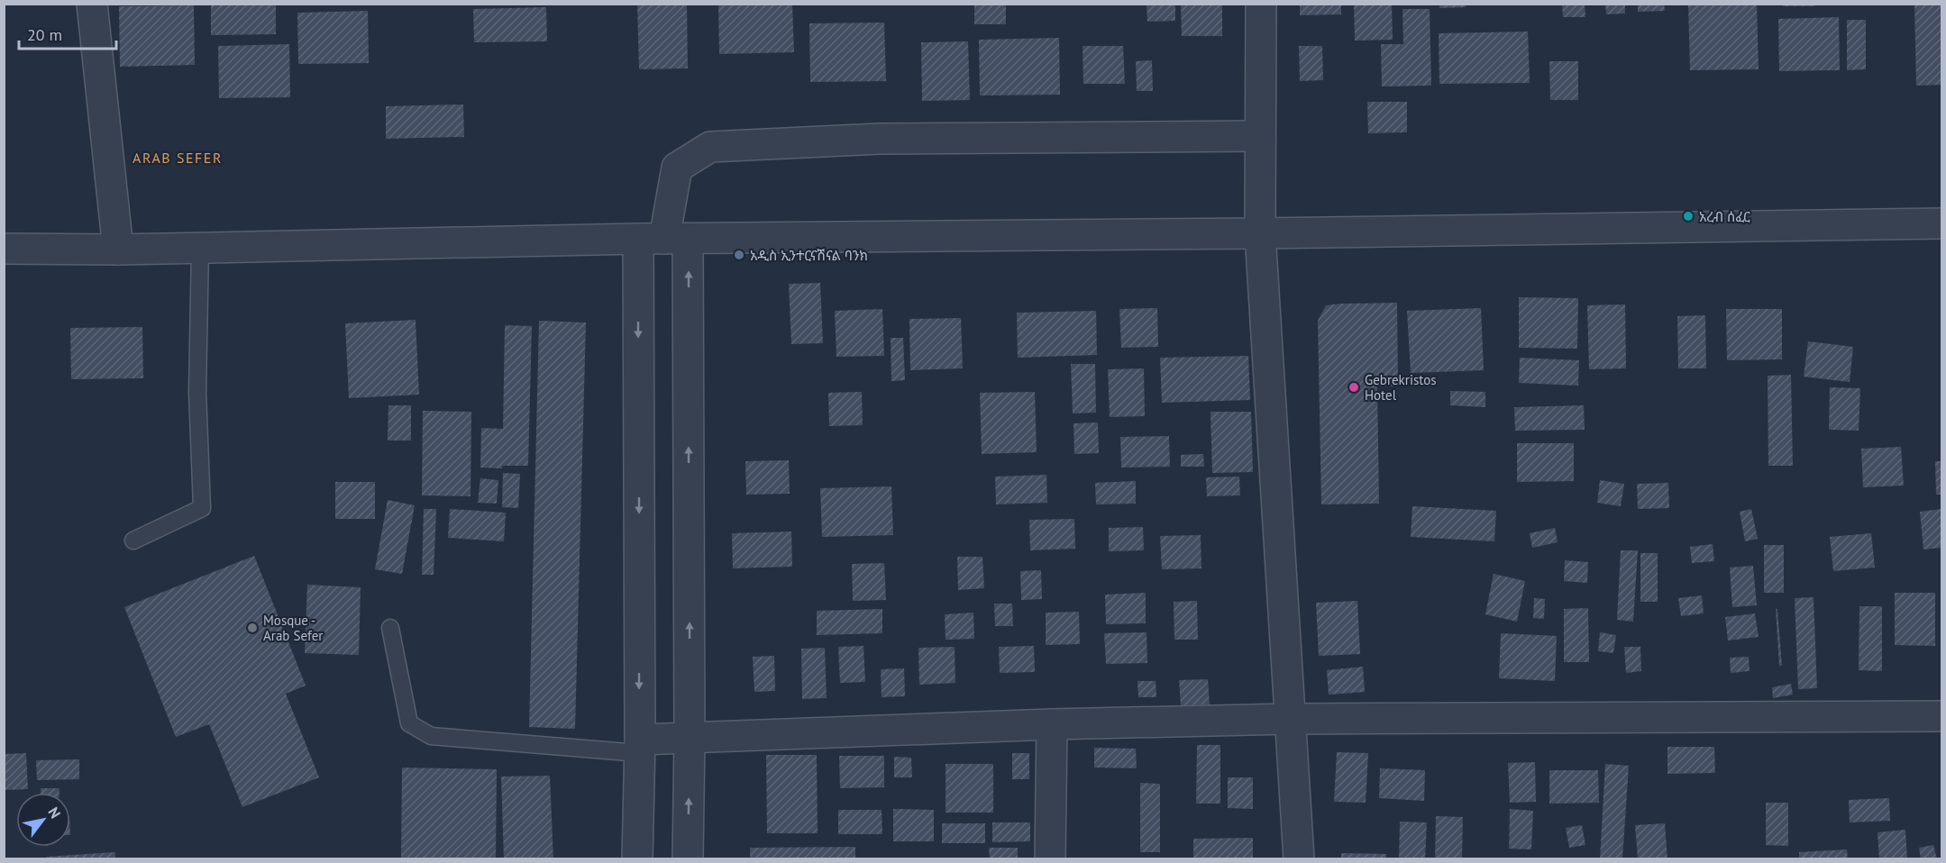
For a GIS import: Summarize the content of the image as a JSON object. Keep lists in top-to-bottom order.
{
  "districts": ["ARAB SEFER"],
  "places": [
    "አረብ ሰፈር",
    "አዲስ ኢንተርናሽናል ባንክ",
    "Gebrekristos Hotel",
    "Mosque - Arab Sefer"
  ],
  "scale_bar": "20 m",
  "north": "top right"
}
